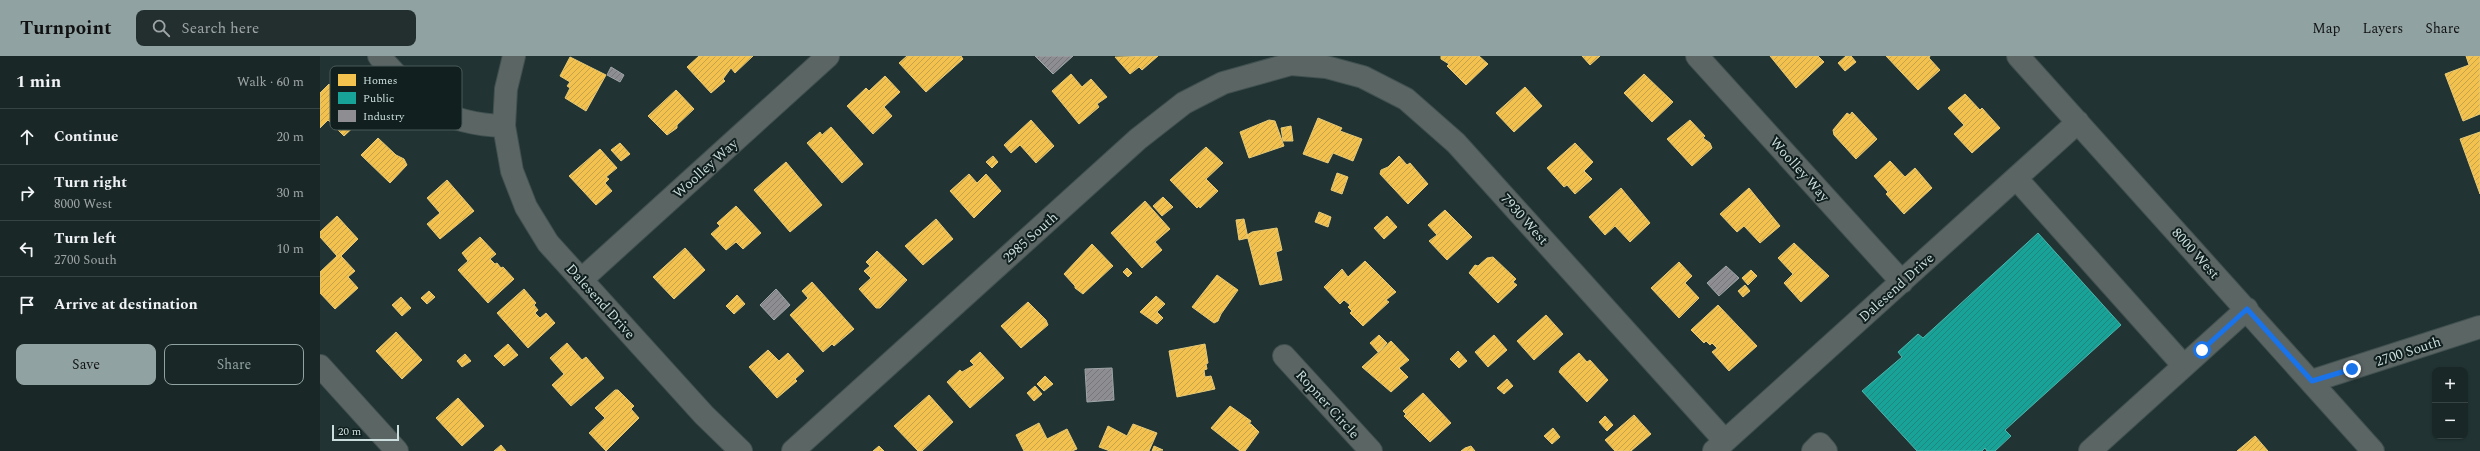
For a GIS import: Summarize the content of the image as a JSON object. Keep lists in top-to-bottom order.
{
  "streets": {
    "street": [
      "Woolley Way",
      "7930 West",
      "2985 South",
      "8000 West",
      "Dalesend Drive",
      "2700 South",
      "Ropner Circle"
    ]
  },
  "crossings": [
    ["Woolley Way", "Dalesend Drive"],
    ["7930 West", "2985 South"],
    ["7930 West", "Dalesend Drive"],
    ["8000 West", "Dalesend Drive"],
    ["8000 West", "2700 South"]
  ],
  "legend": ["Homes", "Public", "Industry"],
  "scale_bar": "20 m",
  "page": {
    "header": "Turnpoint",
    "search": "Search here",
    "nav": ["Map", "Layers", "Share"],
    "heading": ["1 min", "Walk · 60 m"],
    "list": [
      ["Continue", "20 m"],
      ["Turn right", "8000 West", "30 m"],
      ["Turn left", "2700 South", "10 m"],
      "Arrive at destination"
    ],
    "buttons": ["Save", "Share"],
    "map_buttons": ["+", "−"],
    "scale": "20 m"
  }
}
